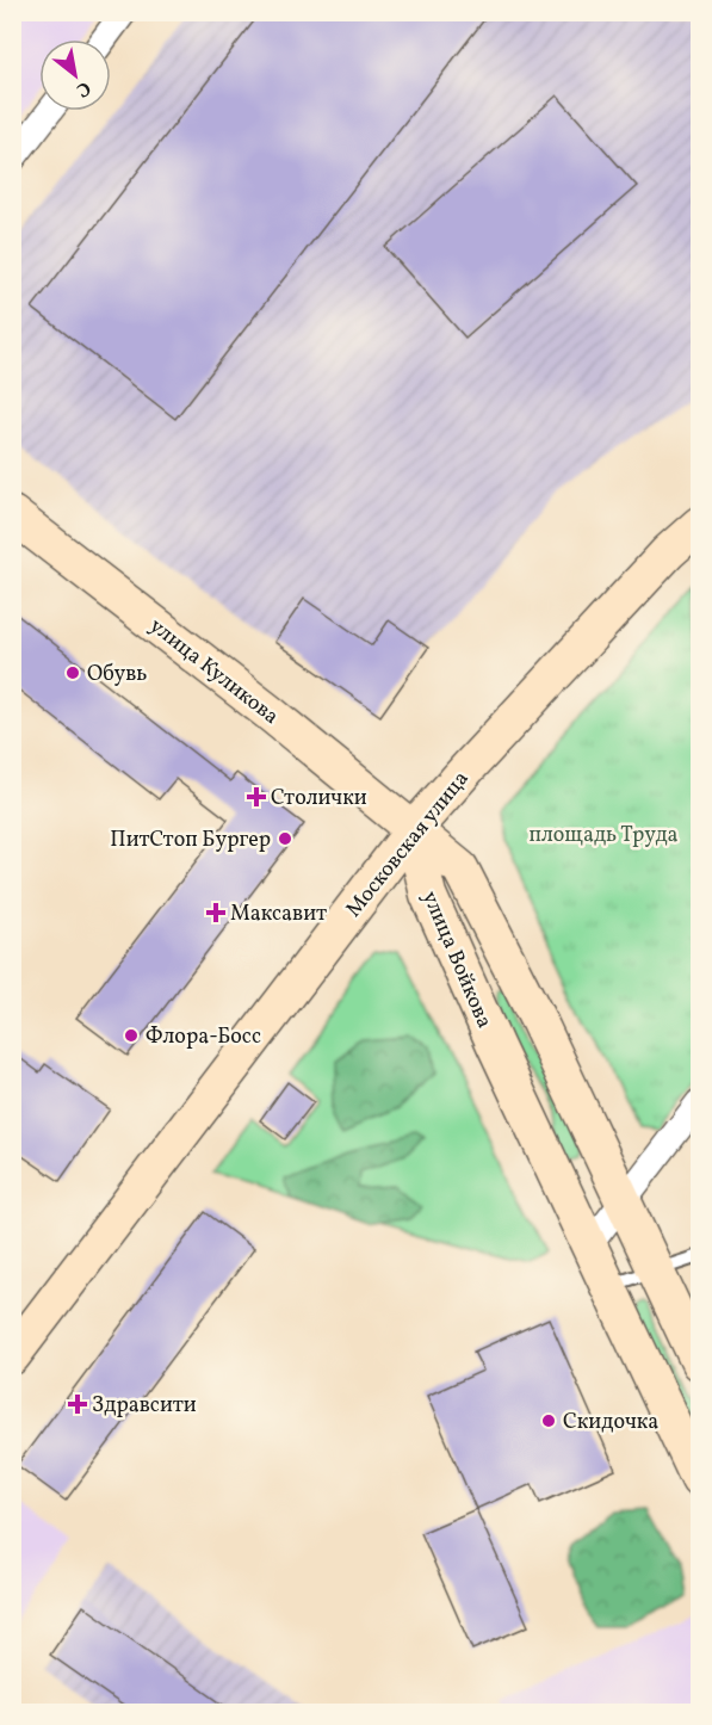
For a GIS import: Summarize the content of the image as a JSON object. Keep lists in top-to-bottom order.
{
  "streets": {
    "main road": ["улица Куликова", "Московская улица", "улица Войкова"]
  },
  "crossings": [
    ["улица Куликова", "Московская улица"],
    ["улица Куликова", "улица Войкова"],
    ["Московская улица", "улица Войкова"]
  ],
  "parks": ["площадь Труда"],
  "places": {
    "other": [
      "Обувь",
      "ПитСтоп Бургер",
      "Флора-Босс",
      "Скидочка"
    ],
    "health": ["Столички", "Максавит", "Здравсити"]
  },
  "north": "bottom right"
}
